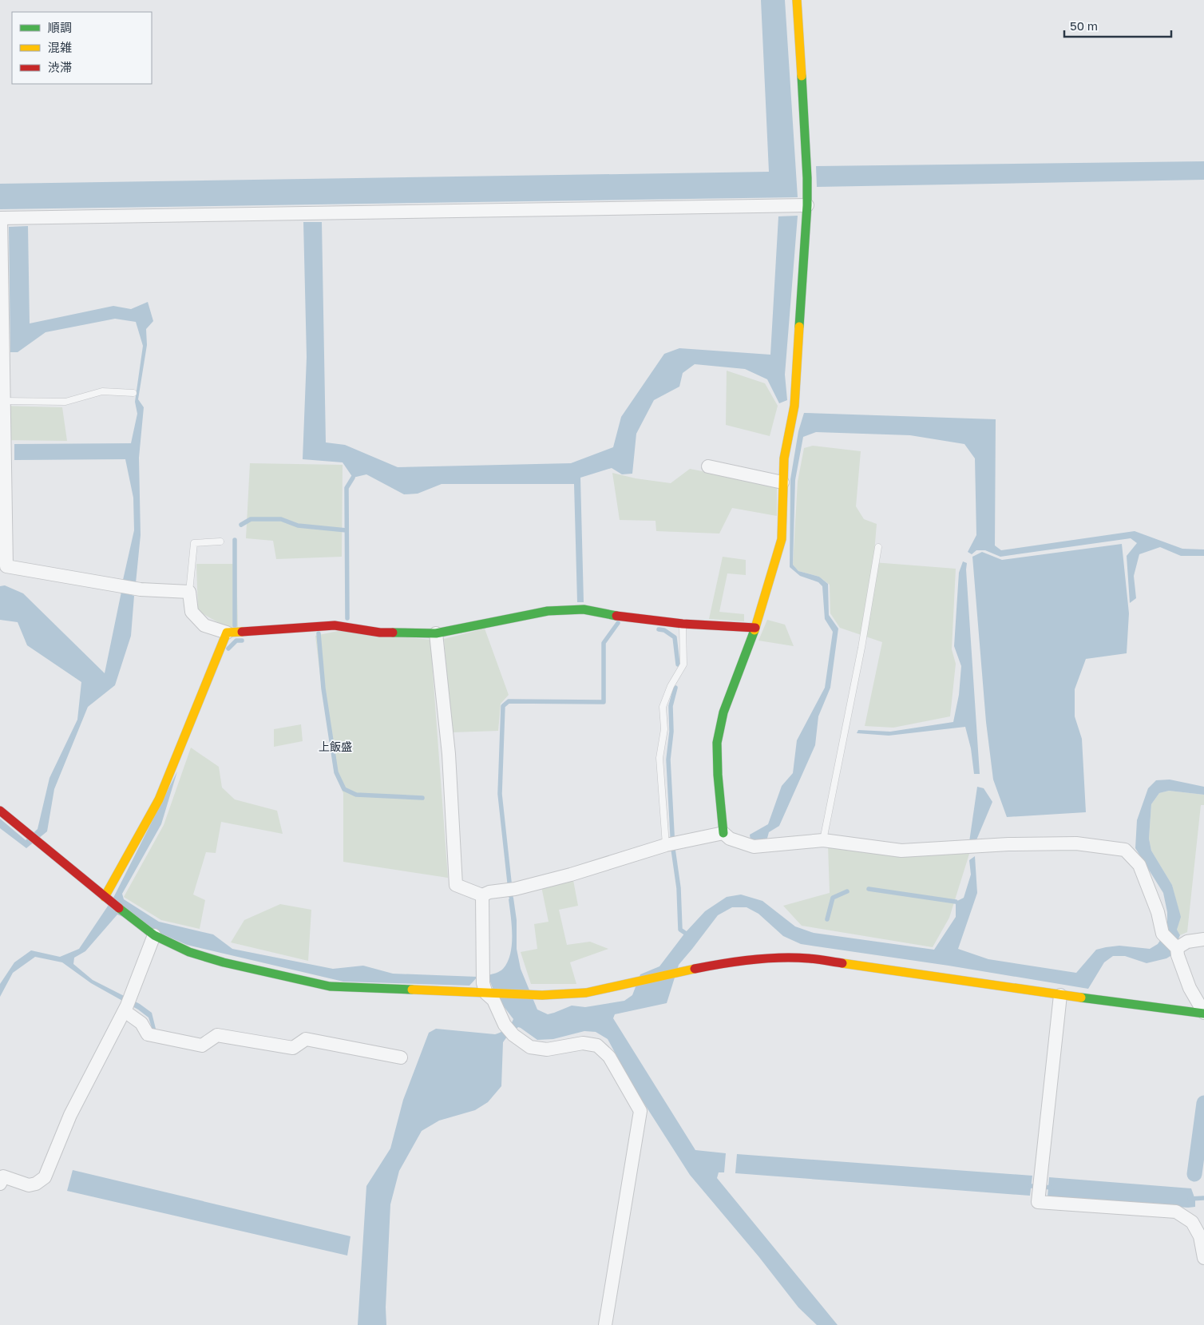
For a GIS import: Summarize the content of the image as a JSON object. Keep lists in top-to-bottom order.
{
  "districts": ["上飯盛"],
  "legend": ["順調", "混雑", "渋滞"],
  "scale_bar": "50 m"
}
